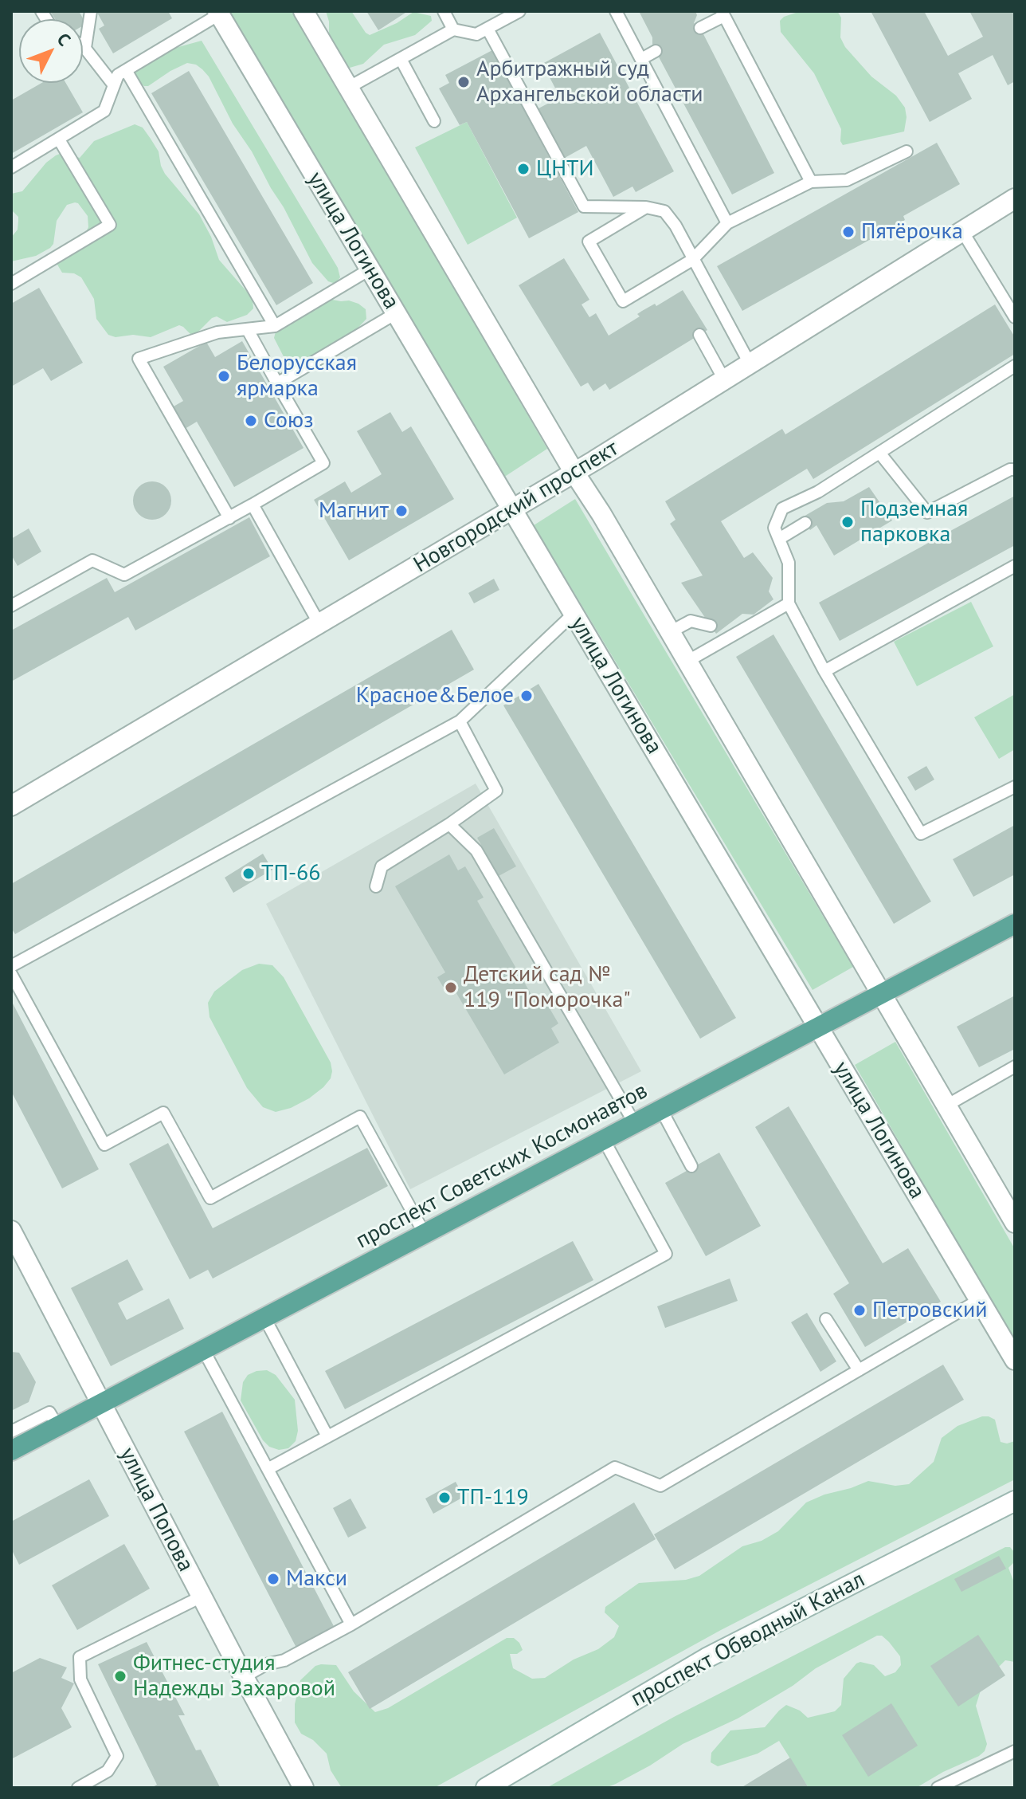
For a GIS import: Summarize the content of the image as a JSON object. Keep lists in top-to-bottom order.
{
  "streets": {
    "main road": ["проспект Советских Космонавтов"],
    "street": [
      "улица Логинова",
      "Новгородский проспект",
      "улица Попова",
      "проспект Обводный Канал"
    ]
  },
  "crossings": [
    ["улица Логинова", "Новгородский проспект"],
    ["улица Логинова", "проспект Советских Космонавтов"],
    ["проспект Советских Космонавтов", "улица Попова"]
  ],
  "places": [
    "Арбитражный суд Архангельской области",
    "ЦНТИ",
    "Пятёрочка",
    "Белорусская ярмарка",
    "Союз",
    "Магнит",
    "Подземная парковка",
    "Красное&Белое",
    "ТП-66",
    "Детский сад № 119 \"Поморочка\"",
    "Петровский",
    "ТП-119",
    "Макси",
    "Фитнес-студия Надежды Захаровой"
  ],
  "north": "top right"
}
